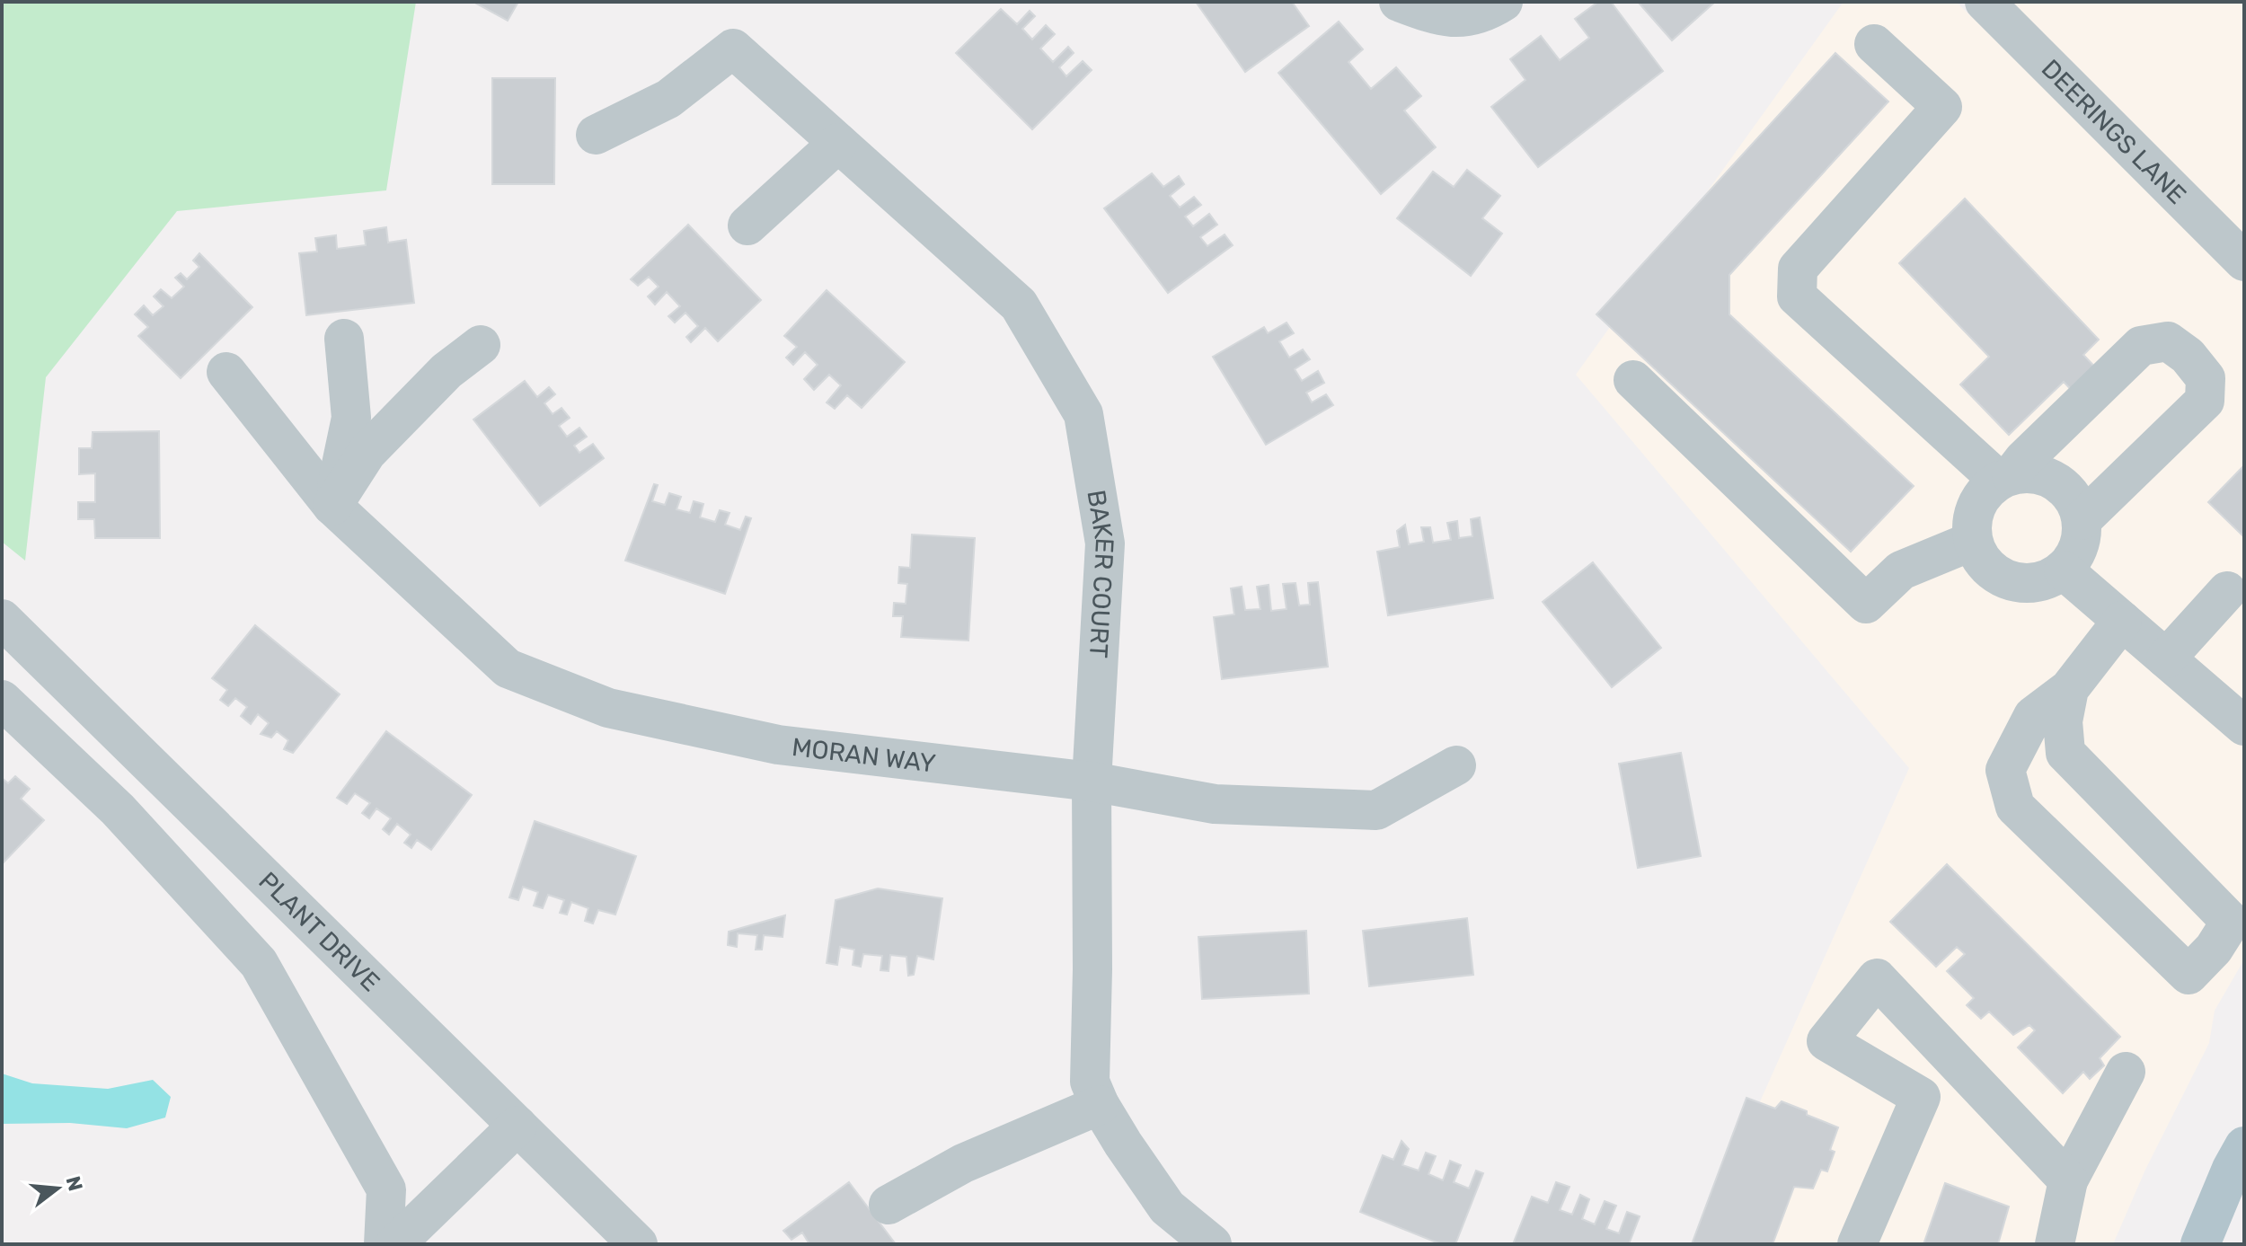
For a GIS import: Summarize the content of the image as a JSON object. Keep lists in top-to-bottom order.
{
  "streets": {
    "street": [
      "DEERINGS LANE",
      "BAKER COURT",
      "MORAN WAY",
      "PLANT DRIVE"
    ]
  },
  "crossings": [
    ["BAKER COURT", "MORAN WAY"]
  ],
  "north": "right"
}
